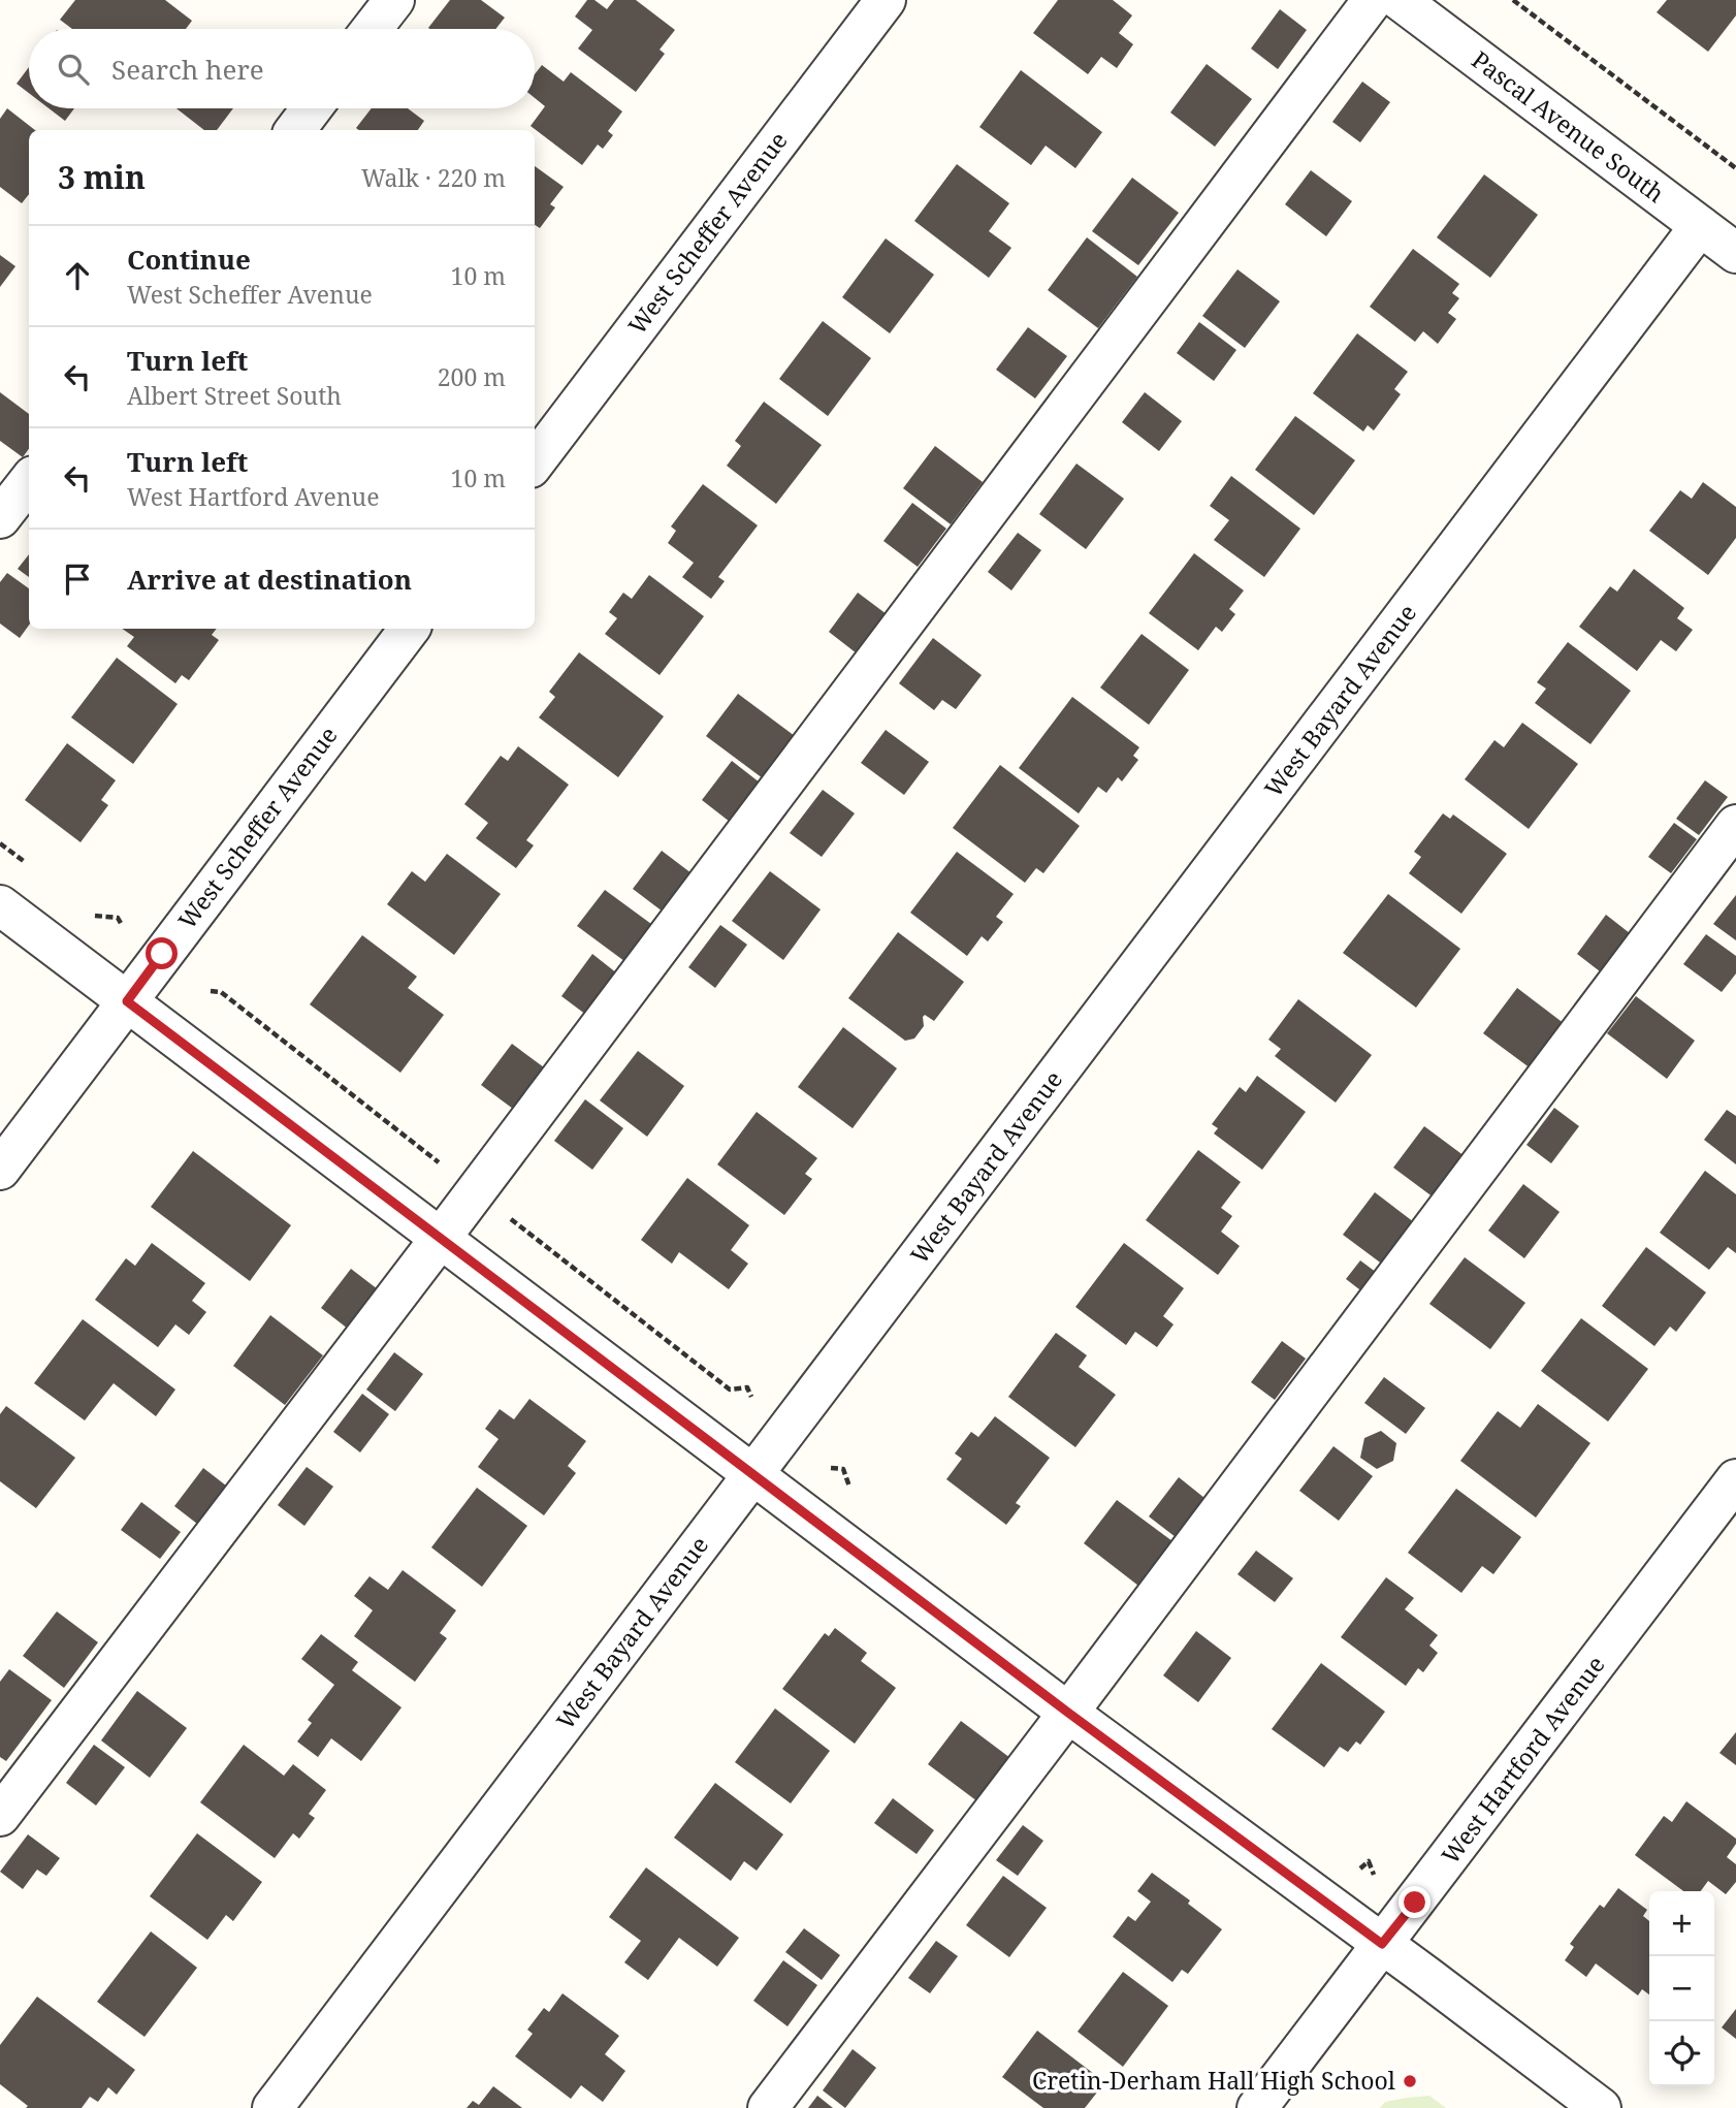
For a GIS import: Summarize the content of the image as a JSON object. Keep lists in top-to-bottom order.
{
  "streets": {
    "street": [
      "Pascal Avenue South",
      "West Scheffer Avenue",
      "West Bayard Avenue",
      "West Hartford Avenue"
    ]
  },
  "crossings": [
    ["Pascal Avenue South", "West Bayard Avenue"]
  ],
  "places": ["Cretin-Derham Hall High School"],
  "page": {
    "search": "Search here",
    "heading": ["3 min", "Walk · 220 m"],
    "list": [
      ["Continue", "West Scheffer Avenue", "10 m"],
      ["Turn left", "Albert Street South", "200 m"],
      ["Turn left", "West Hartford Avenue", "10 m"],
      "Arrive at destination"
    ],
    "map_buttons": ["+", "−"]
  }
}
